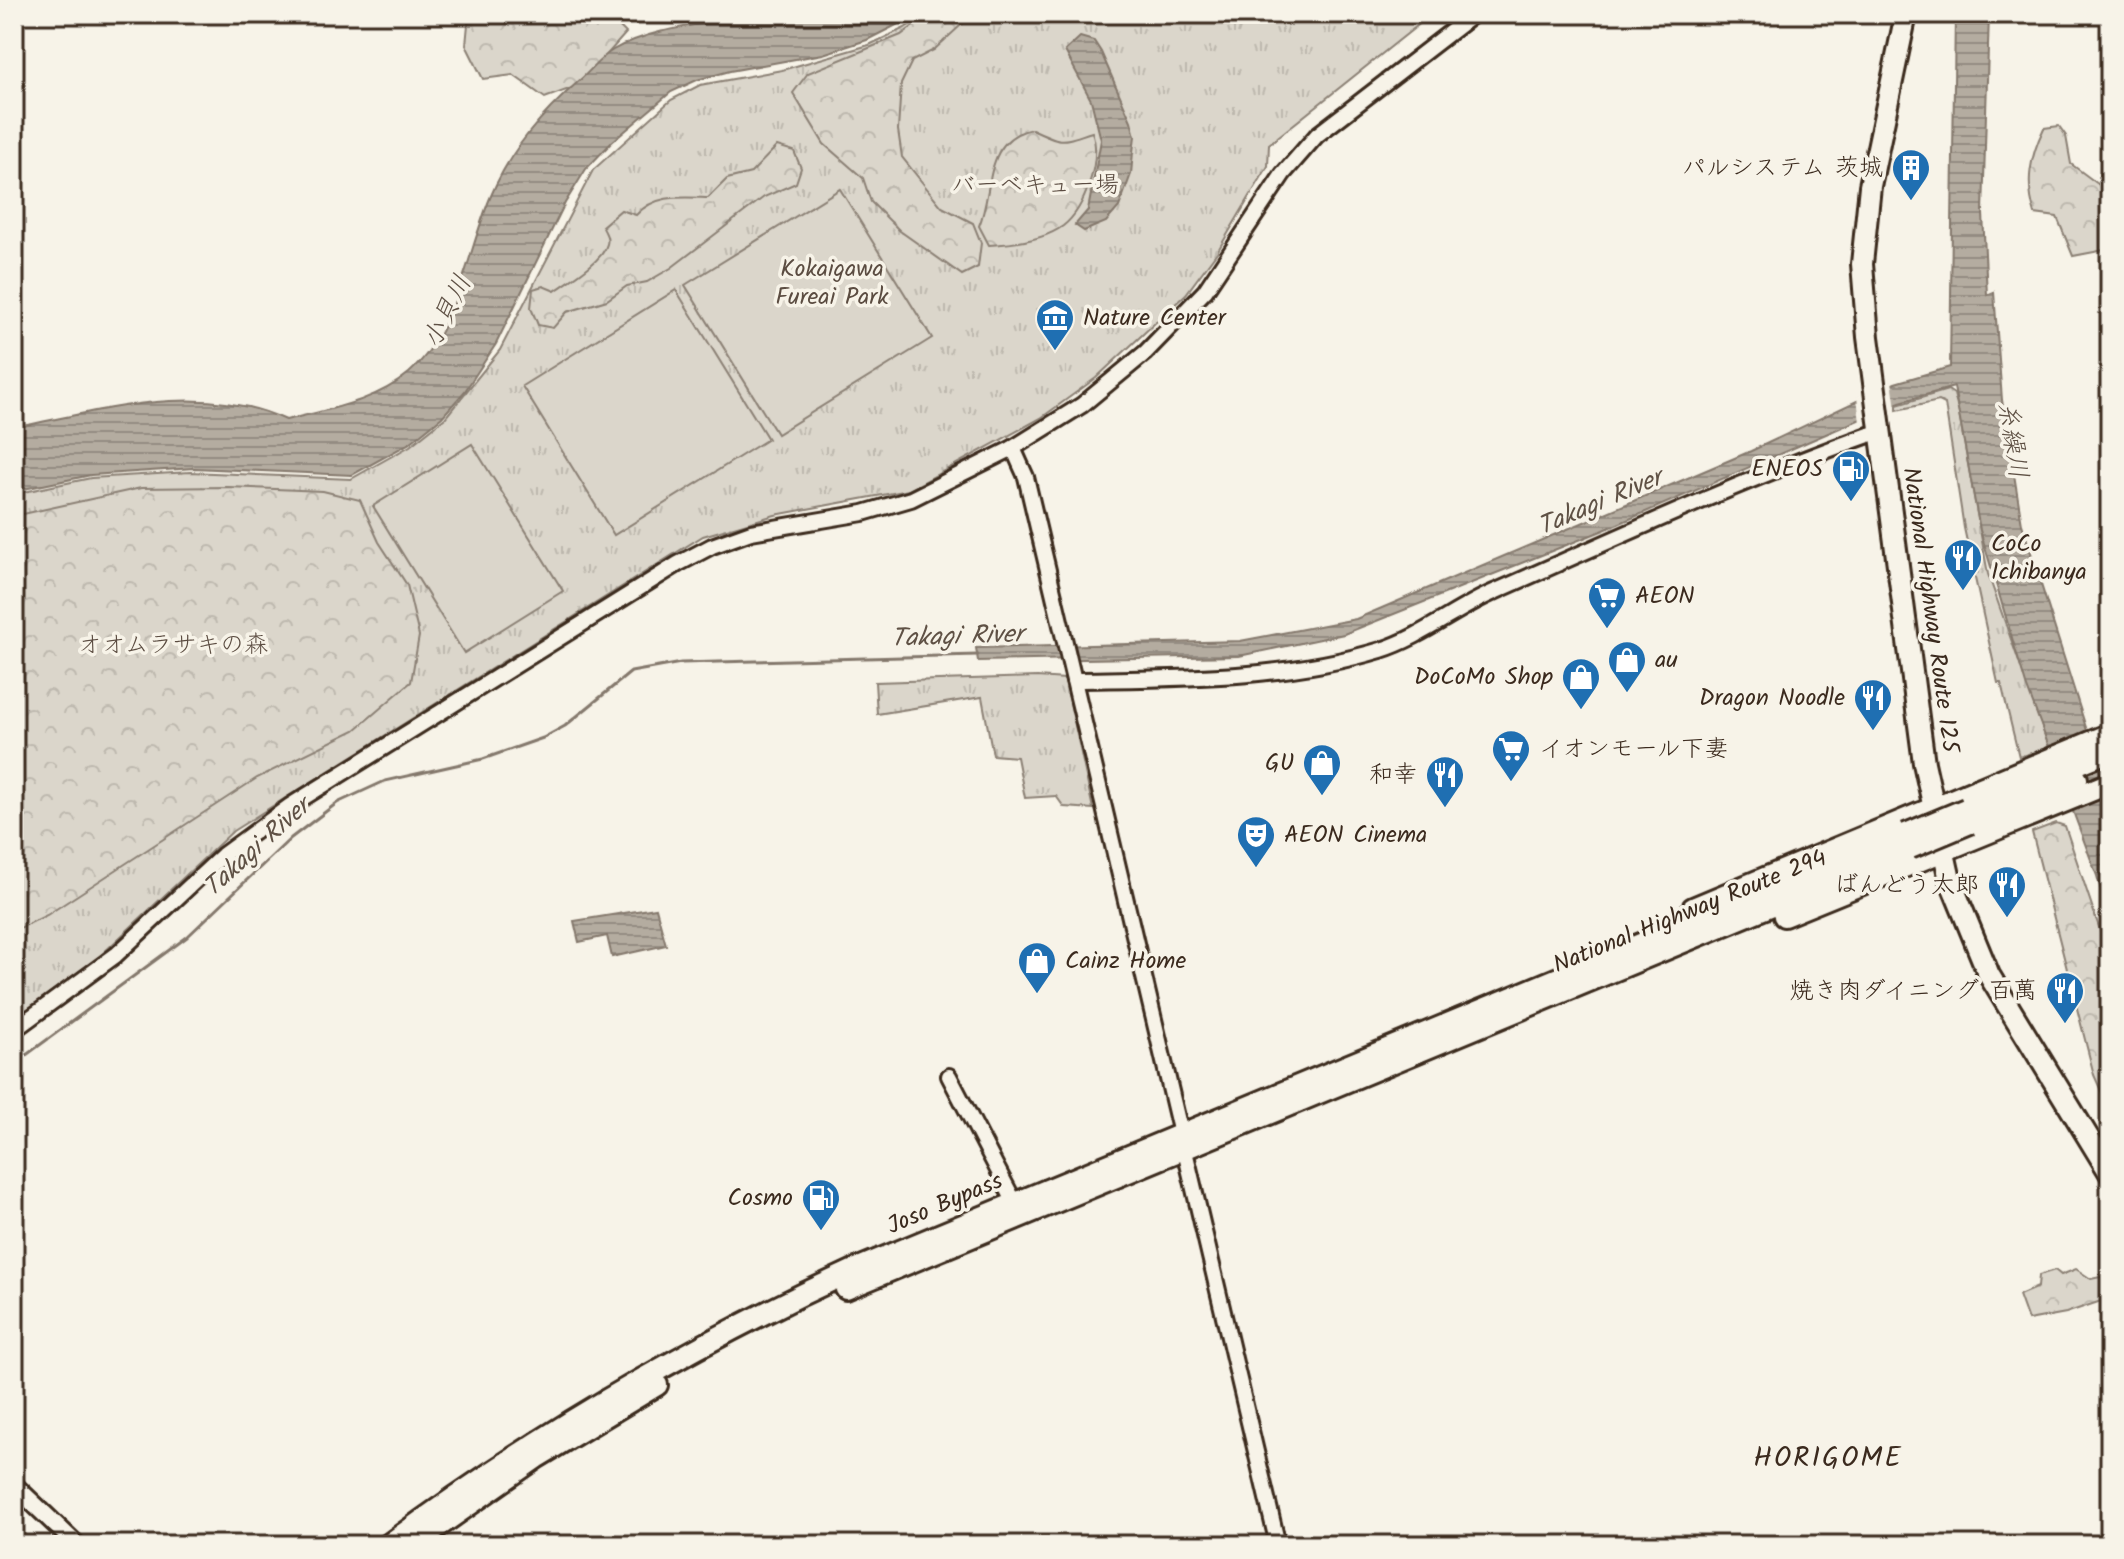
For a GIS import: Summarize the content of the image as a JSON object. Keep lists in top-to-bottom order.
{
  "streets": {
    "highway": ["National Highway Route 125", "National Highway Route 294", "Joso Bypass"]
  },
  "crossings": [
    ["National Highway Route 294", "Joso Bypass"]
  ],
  "districts": ["HORIGOME"],
  "water": ["小貝川", "糸繰川", "Takagi River"],
  "parks": ["バーベキュー場", "Kokaigawa Fureai Park", "オオムラサキの森"],
  "places": {
    "building": ["パルシステム 茨城"],
    "museum": ["Nature Center"],
    "fuel station": ["ENEOS", "Cosmo"],
    "restaurant": [
      "CoCo Ichibanya",
      "Dragon Noodle",
      "和幸",
      "ばんどう太郎",
      "焼き肉ダイニング 百萬"
    ],
    "supermarket": ["AEON", "イオンモール下妻"],
    "shop": [
      "au",
      "DoCoMo Shop",
      "GU",
      "Cainz Home"
    ],
    "theatre": ["AEON Cinema"]
  }
}
